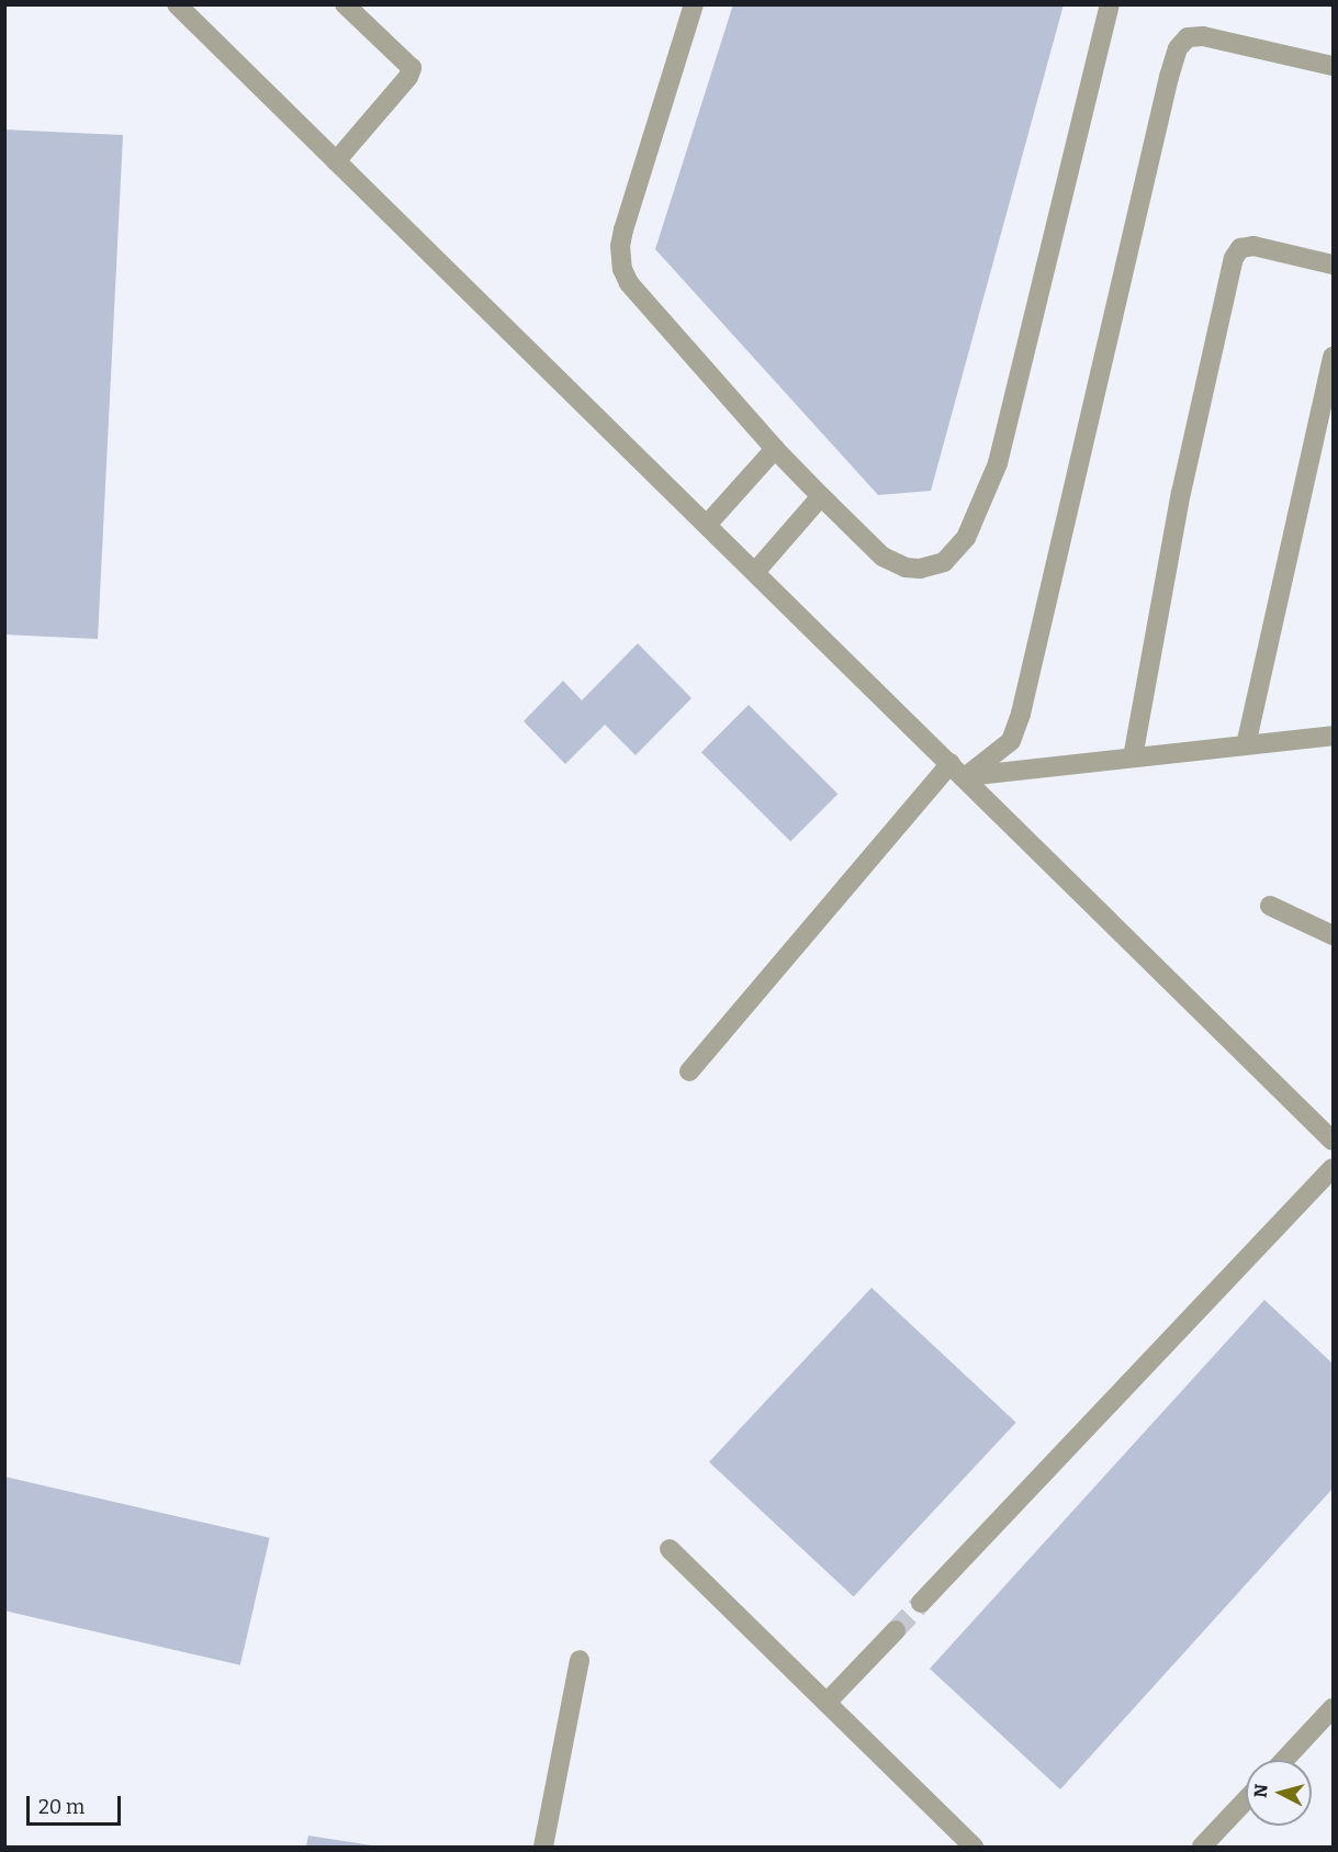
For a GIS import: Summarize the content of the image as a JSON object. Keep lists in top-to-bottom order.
{
  "scale_bar": "20 m",
  "north": "left"
}
